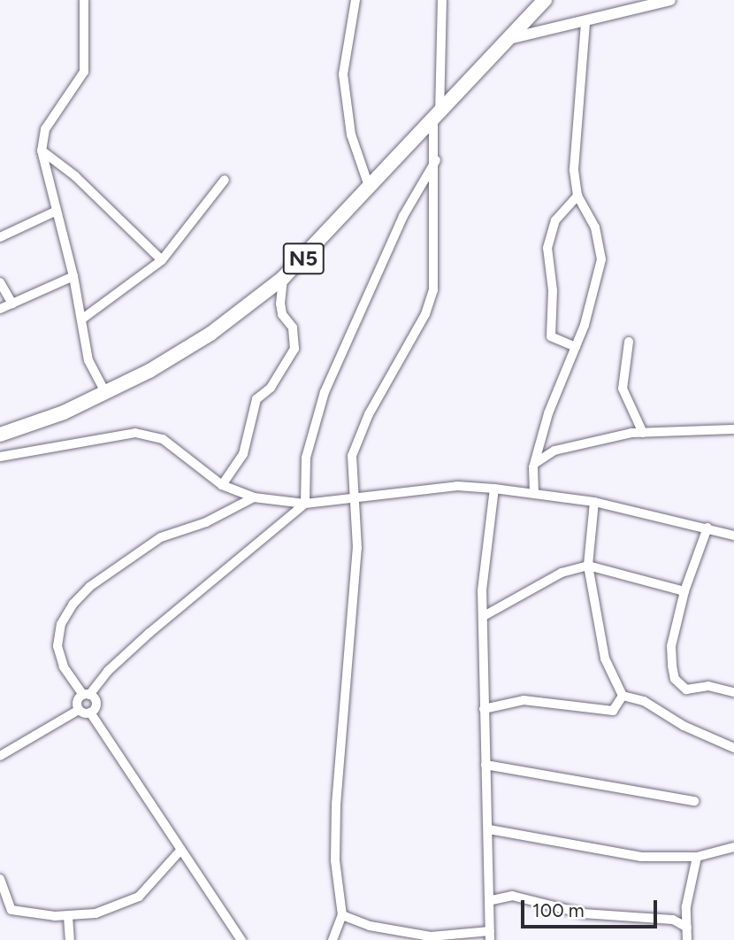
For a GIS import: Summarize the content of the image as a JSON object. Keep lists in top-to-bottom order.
{
  "streets": {
    "highway": ["N5"]
  },
  "scale_bar": "100 m"
}
